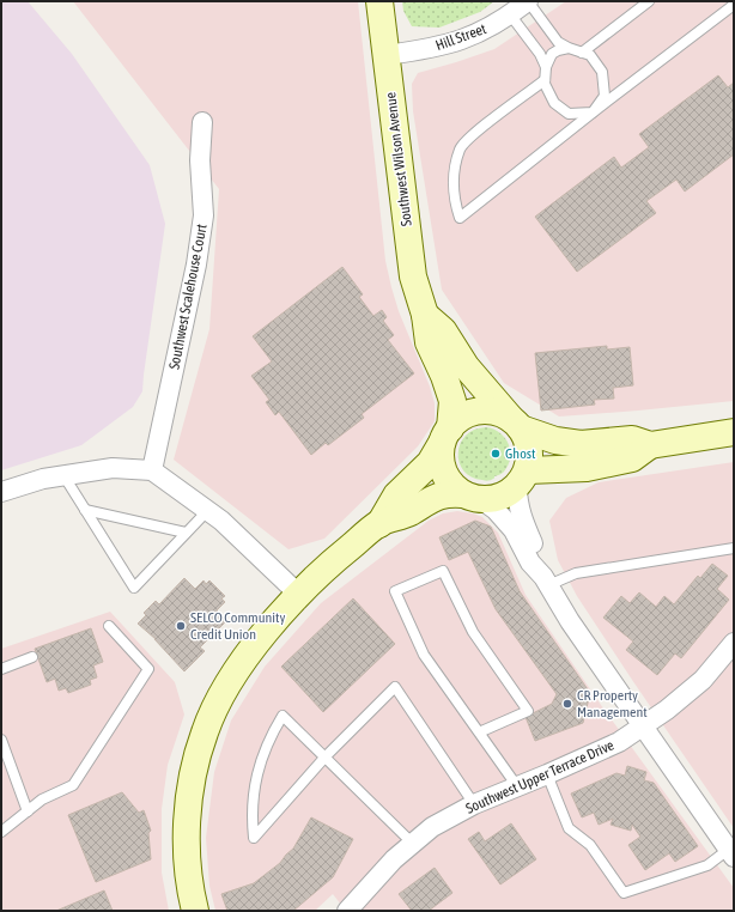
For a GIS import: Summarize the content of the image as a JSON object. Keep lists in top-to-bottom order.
{
  "streets": {
    "street": [
      "Hill Street",
      "Southwest Wilson Avenue",
      "Southwest Scalehouse Court",
      "Southwest Upper Terrace Drive"
    ]
  },
  "crossings": [
    ["Hill Street", "Southwest Wilson Avenue"]
  ],
  "places": ["Ghost", "SELCO Community Credit Union", "CR Property Management"]
}
